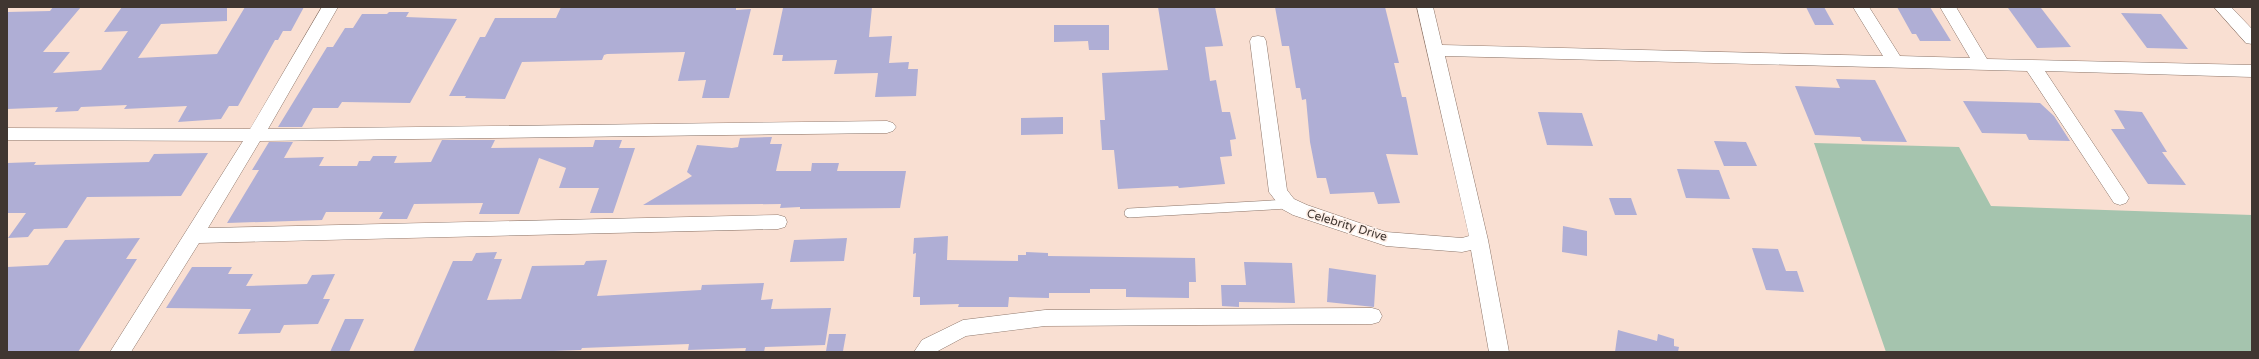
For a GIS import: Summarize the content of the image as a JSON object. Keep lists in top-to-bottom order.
{
  "streets": {
    "street": ["Celebrity Drive"]
  }
}
